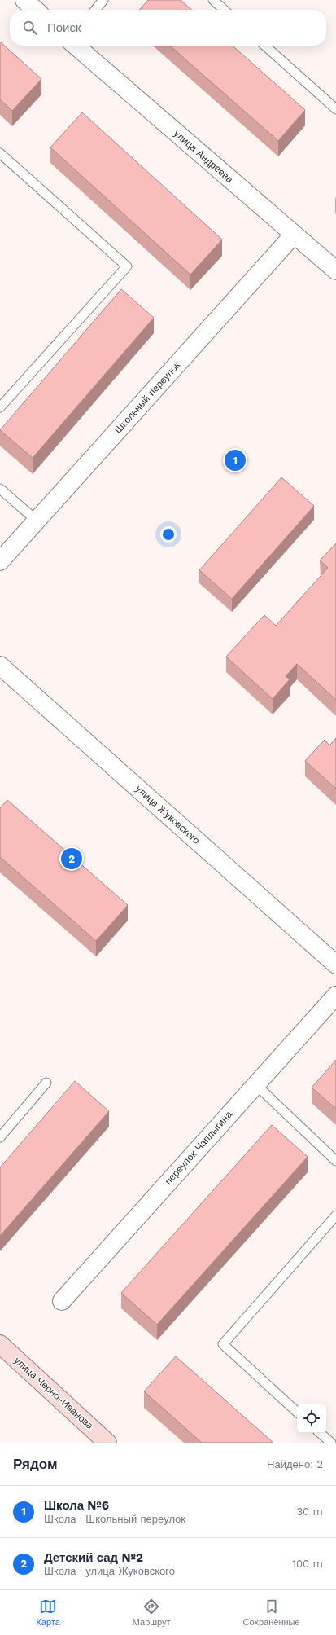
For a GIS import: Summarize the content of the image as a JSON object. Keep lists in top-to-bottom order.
{
  "streets": {
    "main road": ["улица Черно-Иванова"],
    "street": [
      "улица Андреева",
      "Школьный переулок",
      "улица Жуковского",
      "переулок Чаплыгина"
    ]
  },
  "crossings": [
    ["улица Андреева", "Школьный переулок"]
  ],
  "page": {
    "search": "Поиск",
    "pins": ["1", "2"],
    "heading": ["Рядом", "Найдено: 2"],
    "list": [
      {
        "mark": "1",
        "name": "Школа №6",
        "note": "Школа · Школьный переулок",
        "value": "30 m"
      },
      {
        "mark": "2",
        "name": "Детский сад №2",
        "note": "Школа · улица Жуковского",
        "value": "100 m"
      }
    ],
    "nav": ["Карта", "Маршрут", "Сохранённые"]
  }
}
